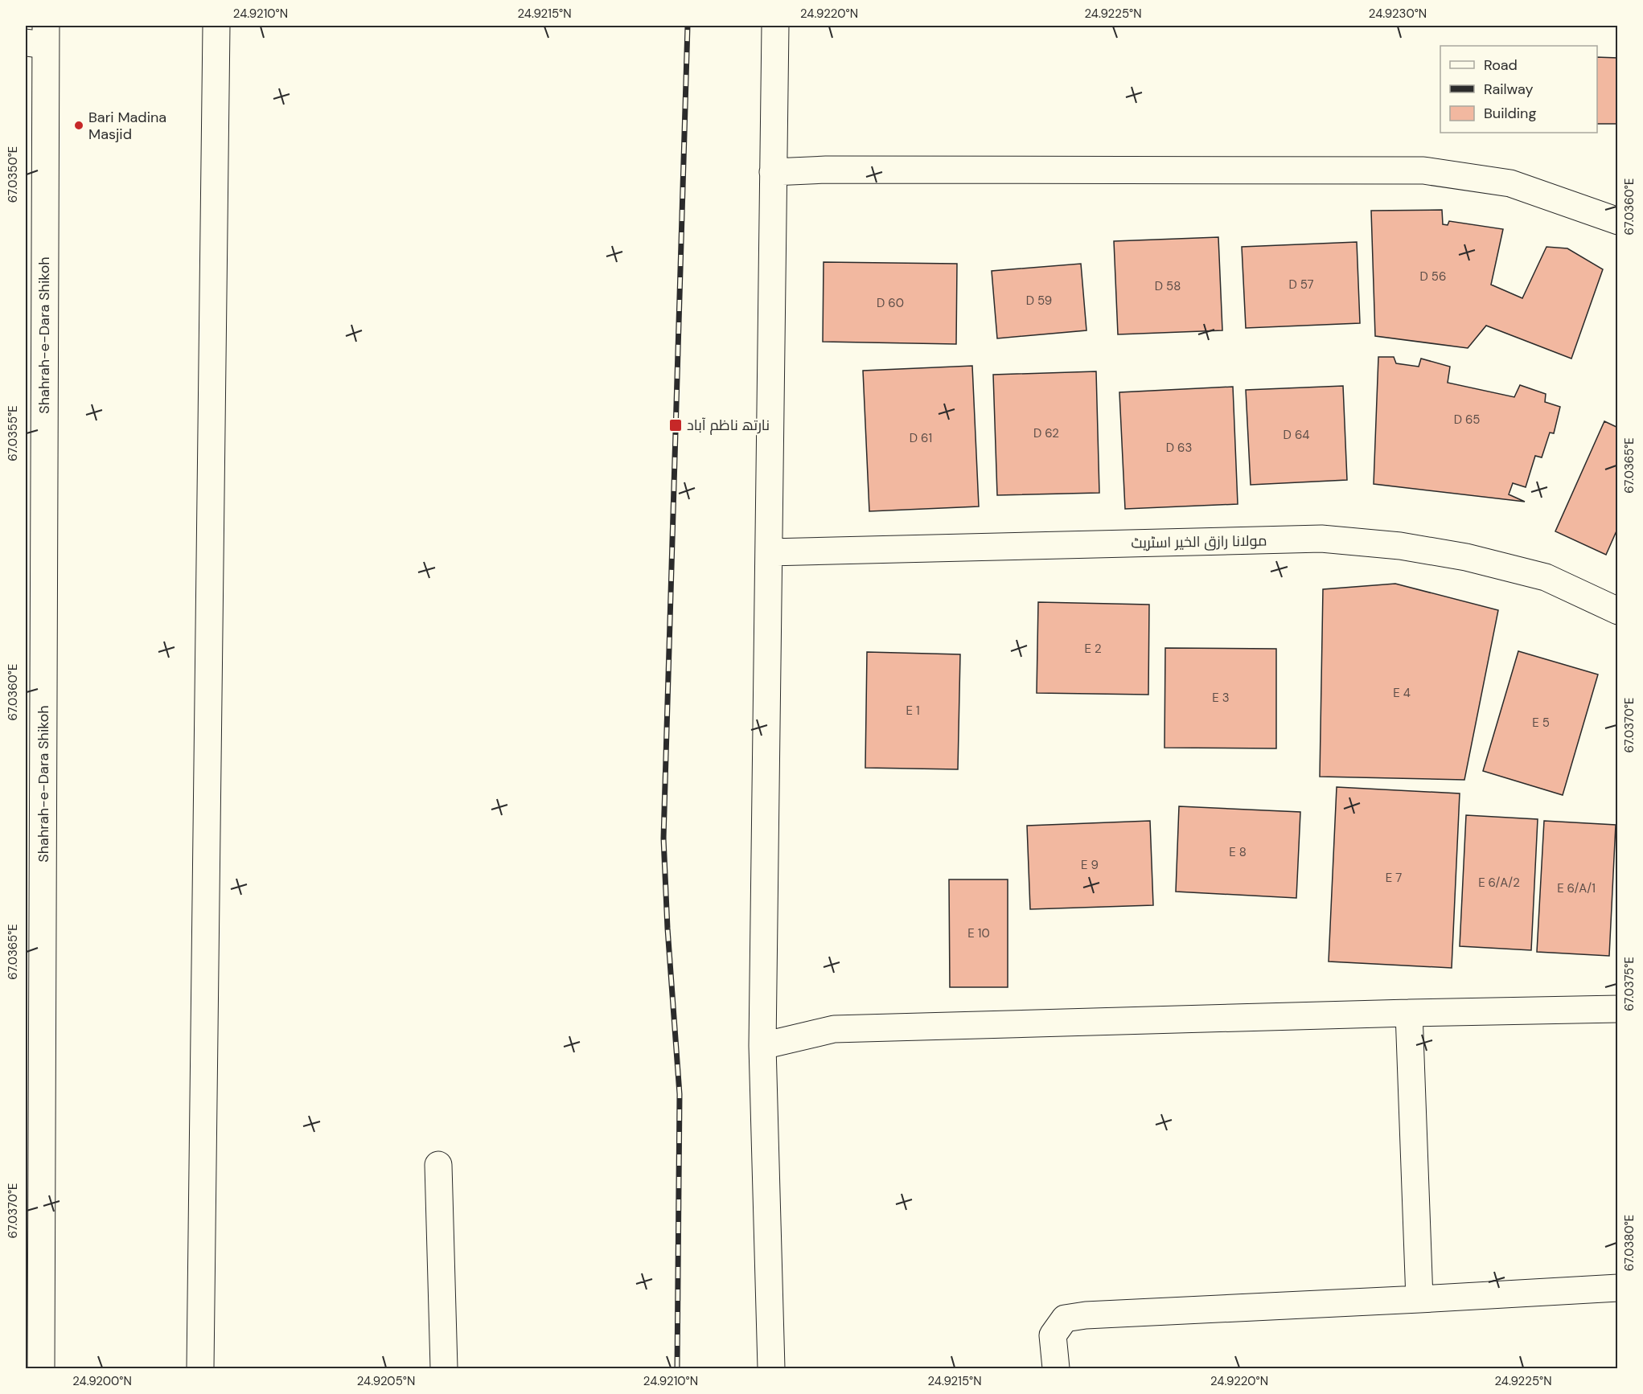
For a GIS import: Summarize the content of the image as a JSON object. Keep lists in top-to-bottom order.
{
  "streets": {
    "street": ["Shahrah-e-Dara Shikoh", "مولانا رازق الخیر اسٹریٹ"]
  },
  "places": {
    "other": ["Bari Madina Masjid"],
    "transit": ["نارتھ ناظم آباد"]
  },
  "house_numbers": [
    "D 56",
    "D 57",
    "D 58",
    "D 59",
    "D 60",
    "D 65",
    "D 62",
    "D 64",
    "D 61",
    "D 63",
    "E 2",
    "E 4",
    "E 3",
    "E 1",
    "E 5",
    "E 8",
    "E 9",
    "E 7",
    "E 6/A/2",
    "E 6/A/1",
    "E 10"
  ],
  "legend": ["Road", "Railway", "Building"],
  "coordinates": [
    "24.9210°N",
    "24.9215°N",
    "24.9220°N",
    "24.9225°N",
    "24.9230°N",
    "67.0350°E",
    "67.0360°E",
    "67.0355°E",
    "67.0365°E",
    "67.0370°E",
    "67.0375°E",
    "67.0380°E",
    "24.9200°N",
    "24.9205°N"
  ]
}
